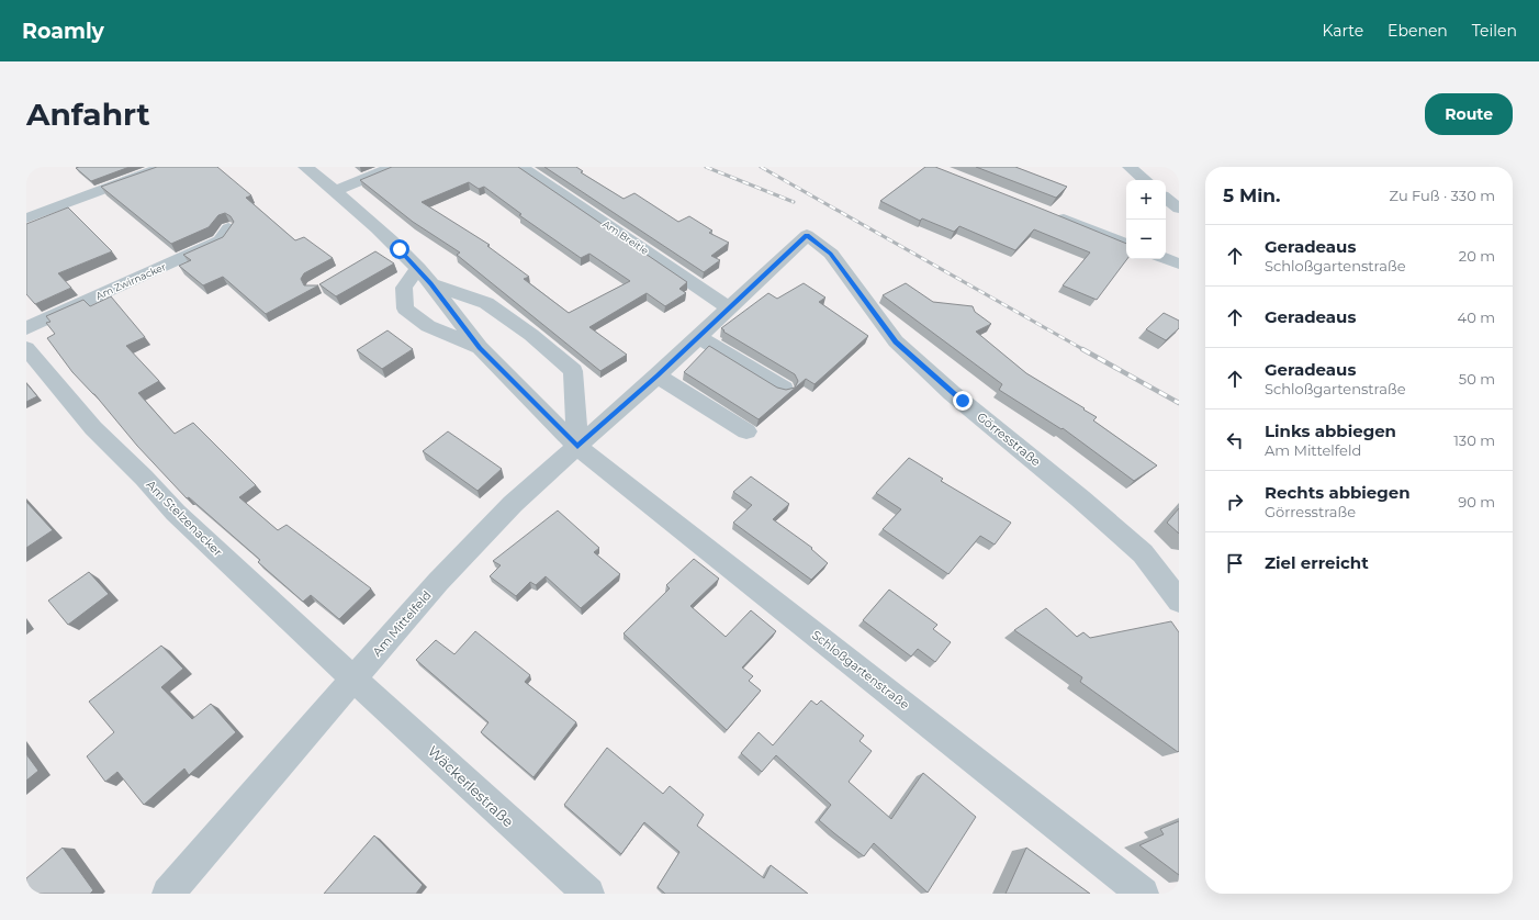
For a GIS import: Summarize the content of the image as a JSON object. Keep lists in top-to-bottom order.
{
  "streets": {
    "street": [
      "Am Breitle",
      "Am Zwirnacker",
      "Görresstraße",
      "Am Stelzenacker",
      "Am Mittelfeld",
      "Schloßgartenstraße",
      "Wäckerlestraße"
    ]
  },
  "crossings": [
    ["Am Breitle", "Am Mittelfeld"],
    ["Görresstraße", "Am Mittelfeld"],
    ["Am Stelzenacker", "Am Mittelfeld"],
    ["Am Stelzenacker", "Wäckerlestraße"],
    ["Am Mittelfeld", "Schloßgartenstraße"],
    ["Am Mittelfeld", "Wäckerlestraße"]
  ],
  "page": {
    "header": "Roamly",
    "nav": ["Karte", "Ebenen", "Teilen"],
    "buttons": "Route",
    "title": "Anfahrt",
    "heading": ["5 Min.", "Zu Fuß · 330 m"],
    "map_buttons": ["+", "−"],
    "list": [
      ["Geradeaus", "Schloßgartenstraße", "20 m"],
      ["Geradeaus", "40 m"],
      ["Geradeaus", "Schloßgartenstraße", "50 m"],
      ["Links abbiegen", "Am Mittelfeld", "130 m"],
      ["Rechts abbiegen", "Görresstraße", "90 m"],
      "Ziel erreicht"
    ]
  }
}
